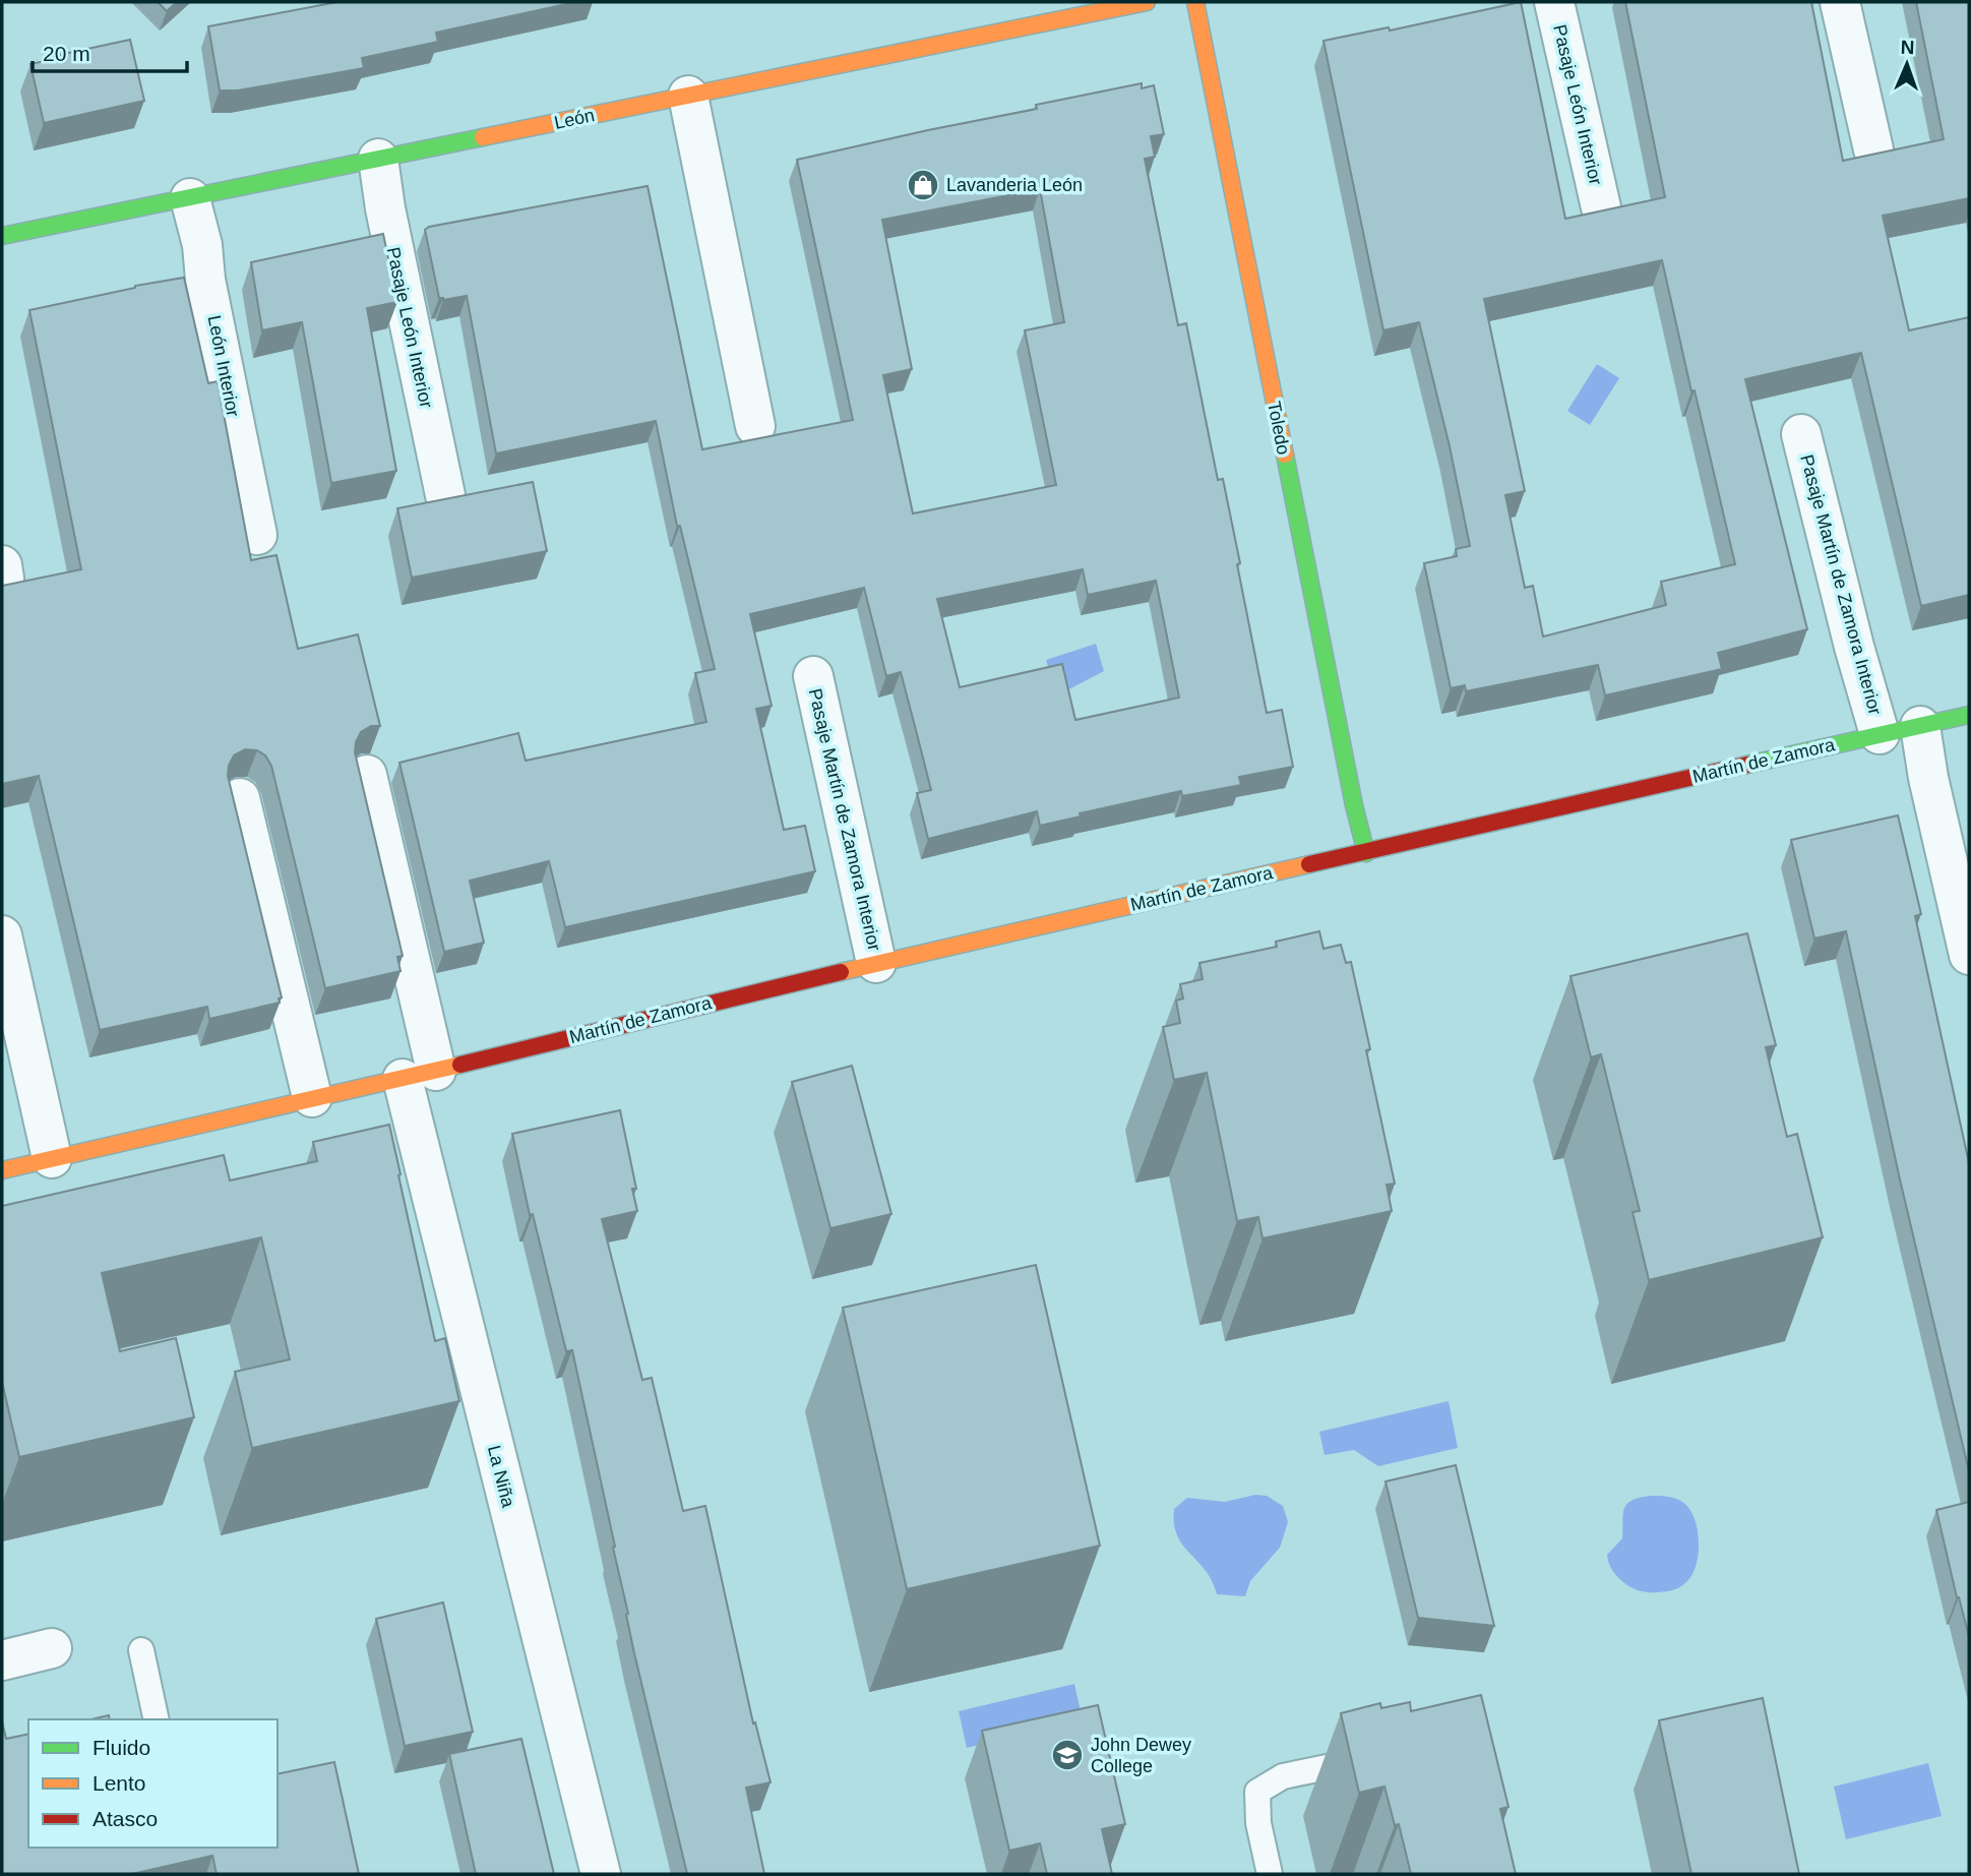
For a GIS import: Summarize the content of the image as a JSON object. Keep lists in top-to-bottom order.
{
  "streets": {
    "street": [
      "Pasaje León Interior",
      "León",
      "León Interior",
      "Toledo",
      "Pasaje Martín de Zamora Interior",
      "Martín de Zamora",
      "La Niña"
    ]
  },
  "crossings": [
    ["Pasaje León Interior", "León"],
    ["León", "León Interior"],
    ["Toledo", "Martín de Zamora"],
    ["Pasaje Martín de Zamora Interior", "Martín de Zamora"],
    ["Martín de Zamora", "La Niña"]
  ],
  "places": {
    "shop": ["Lavanderia León"],
    "school or university": ["John Dewey College"]
  },
  "legend": ["Fluido", "Lento", "Atasco"],
  "scale_bar": "20 m",
  "north": "top"
}
